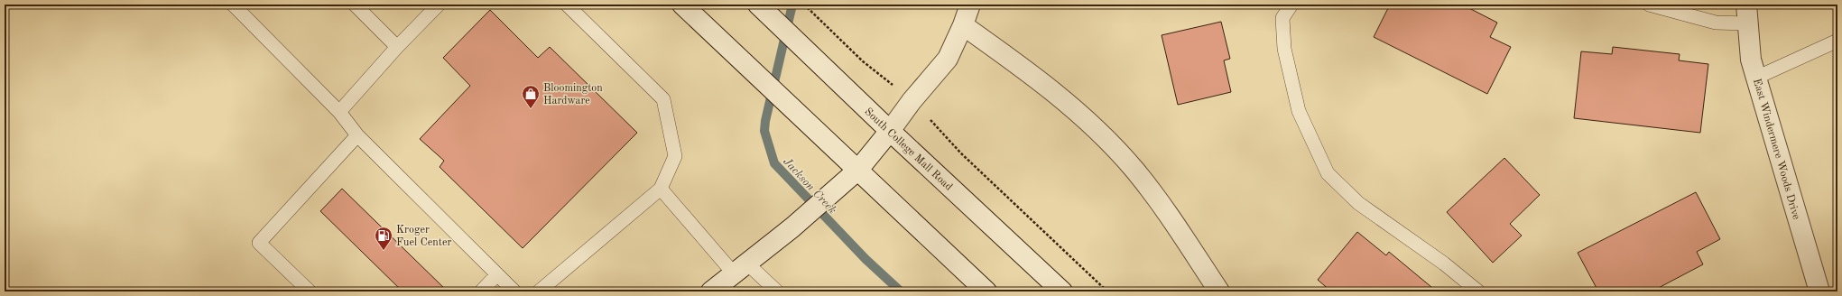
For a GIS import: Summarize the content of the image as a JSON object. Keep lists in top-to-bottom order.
{
  "streets": {
    "street": ["South College Mall Road", "East Windermere Woods Drive"]
  },
  "water": ["Jackson Creek"],
  "places": {
    "shop": ["Bloomington Hardware"],
    "fuel station": ["Kroger Fuel Center"]
  }
}
